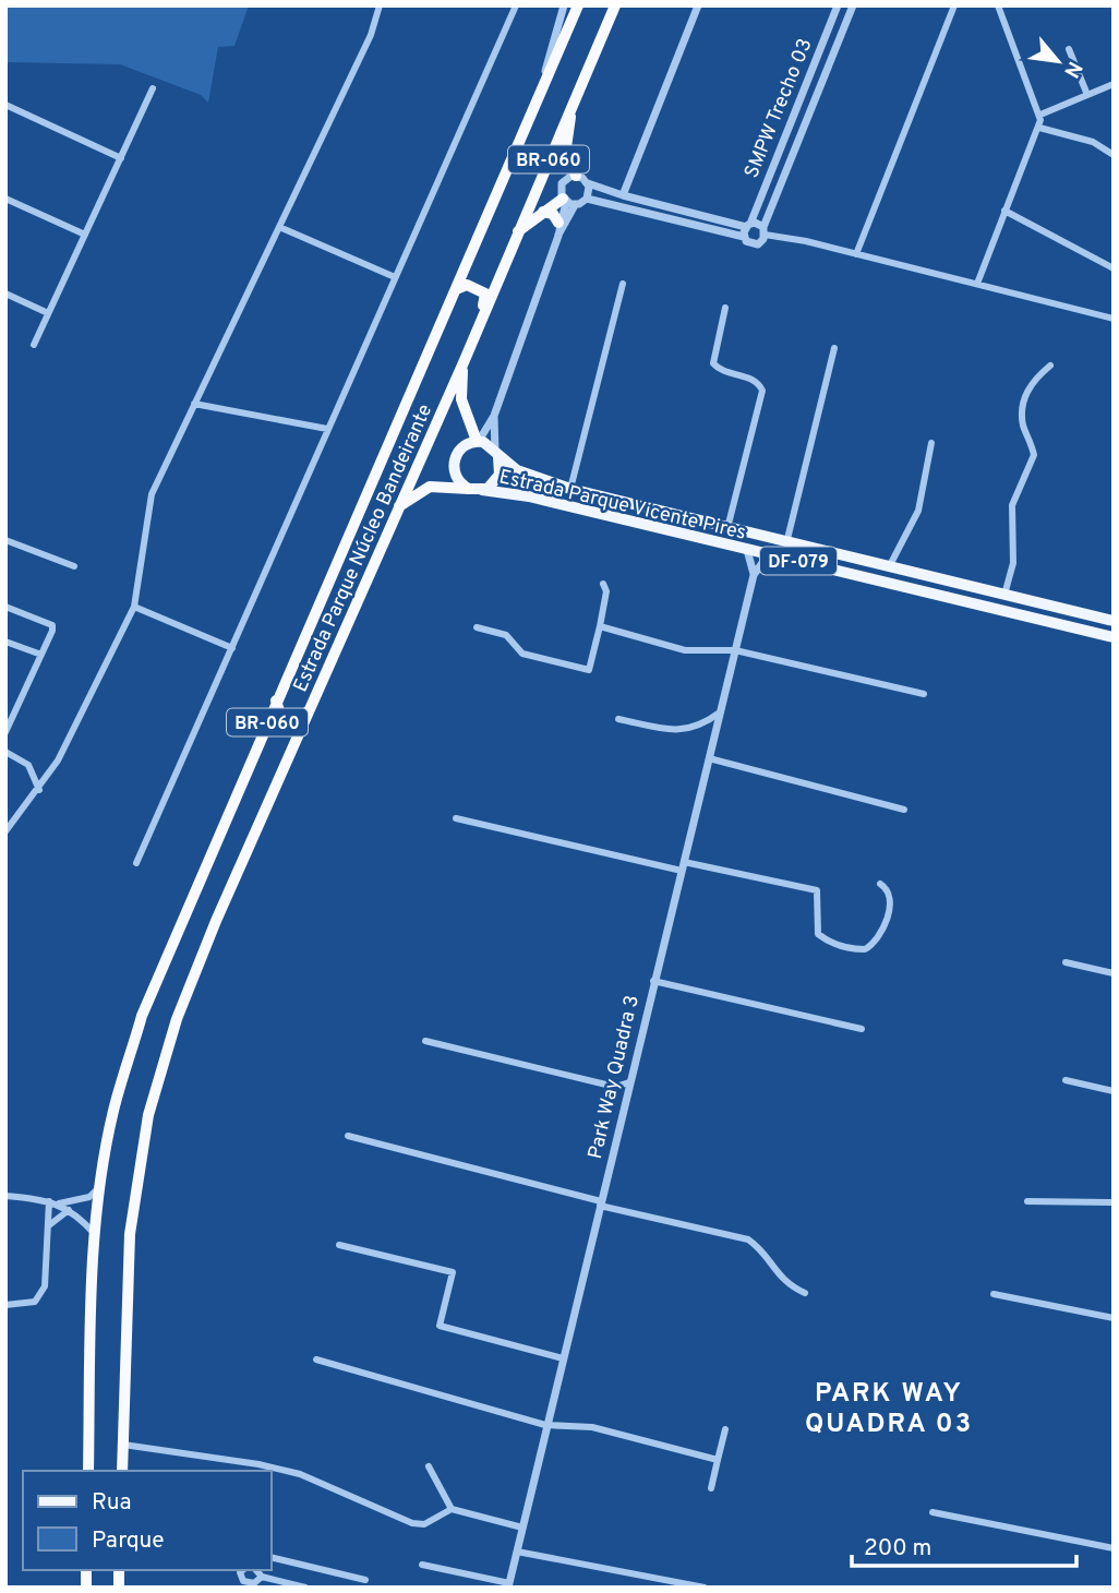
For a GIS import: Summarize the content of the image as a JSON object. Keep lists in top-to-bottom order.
{
  "streets": {
    "highway": ["BR-060", "Estrada Parque Núcleo Bandeirante"],
    "main road": ["Estrada Parque Vicente Pires", "DF-079"],
    "street": ["SMPW Trecho 03", "Park Way Quadra 3"]
  },
  "crossings": [
    ["Estrada Parque Vicente Pires", "Park Way Quadra 3"]
  ],
  "districts": ["PARK WAY QUADRA 03"],
  "legend": ["Rua", "Parque"],
  "scale_bar": "200 m",
  "north": "bottom right"
}
